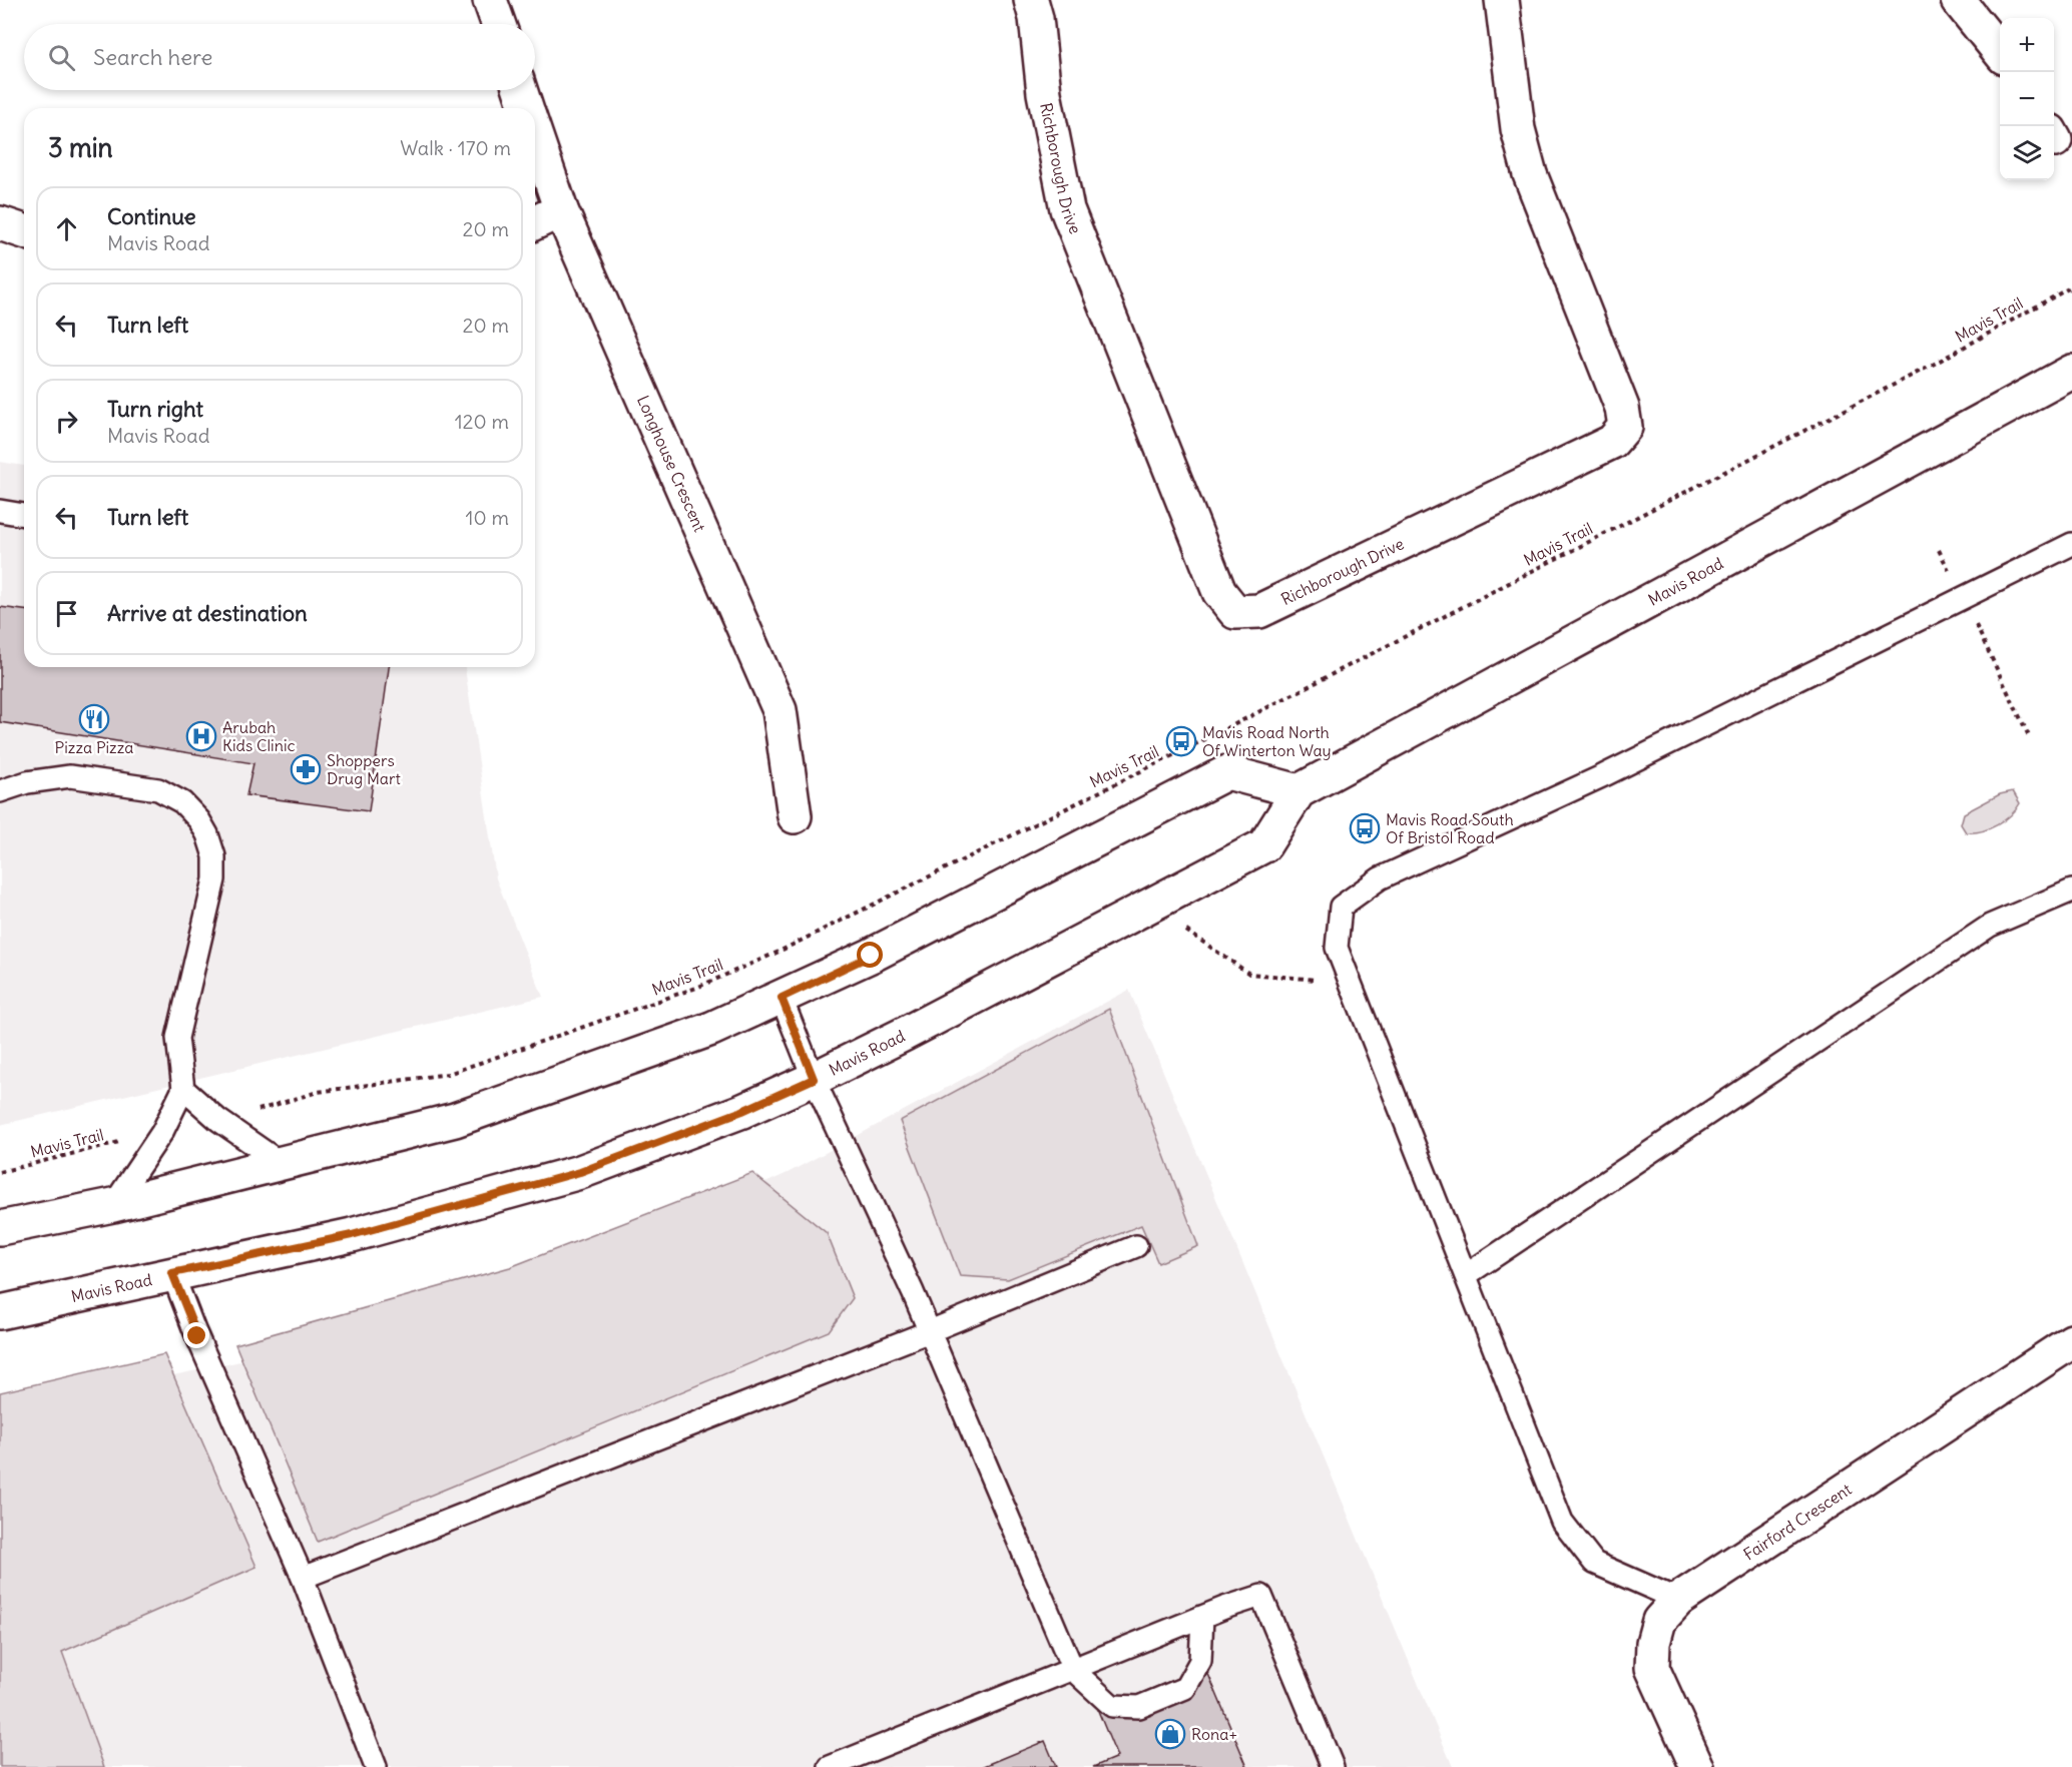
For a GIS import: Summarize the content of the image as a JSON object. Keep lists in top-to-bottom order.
{
  "streets": {
    "main road": [
      "Richborough Drive",
      "Longhouse Crescent",
      "Mavis Road",
      "Fairford Crescent"
    ],
    "path": ["Mavis Trail"]
  },
  "places": {
    "restaurant": ["Pizza Pizza"],
    "hospital": ["Arubah Kids Clinic"],
    "bus stop": ["Mavis Road North Of Winterton Way", "Mavis Road South Of Bristol Road"],
    "pharmacy": ["Shoppers Drug Mart"],
    "shop": ["Rona+"]
  },
  "page": {
    "map_buttons": ["+", "−"],
    "search": "Search here",
    "heading": ["3 min", "Walk · 170 m"],
    "list": [
      ["Continue", "Mavis Road", "20 m"],
      ["Turn left", "20 m"],
      ["Turn right", "Mavis Road", "120 m"],
      ["Turn left", "10 m"],
      "Arrive at destination"
    ]
  }
}
